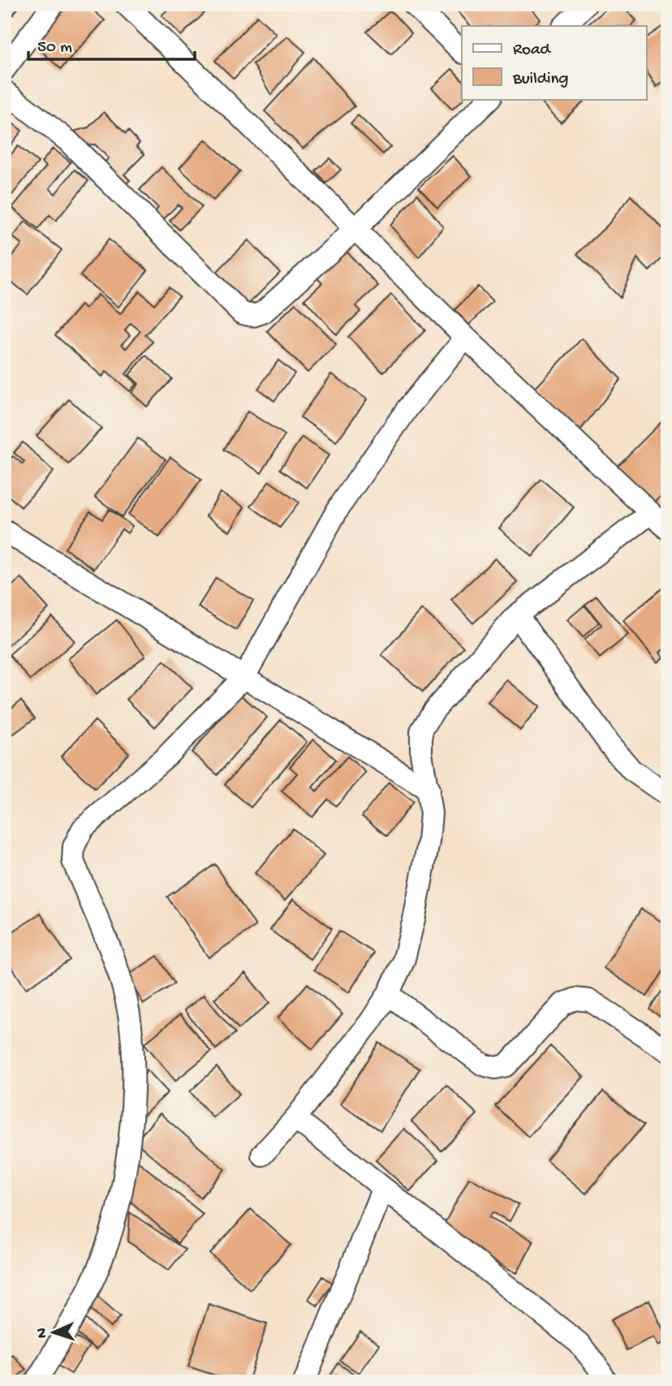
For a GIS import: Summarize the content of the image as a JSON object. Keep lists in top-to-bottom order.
{
  "legend": ["Road", "Building"],
  "scale_bar": "50 m",
  "north": "left"
}
